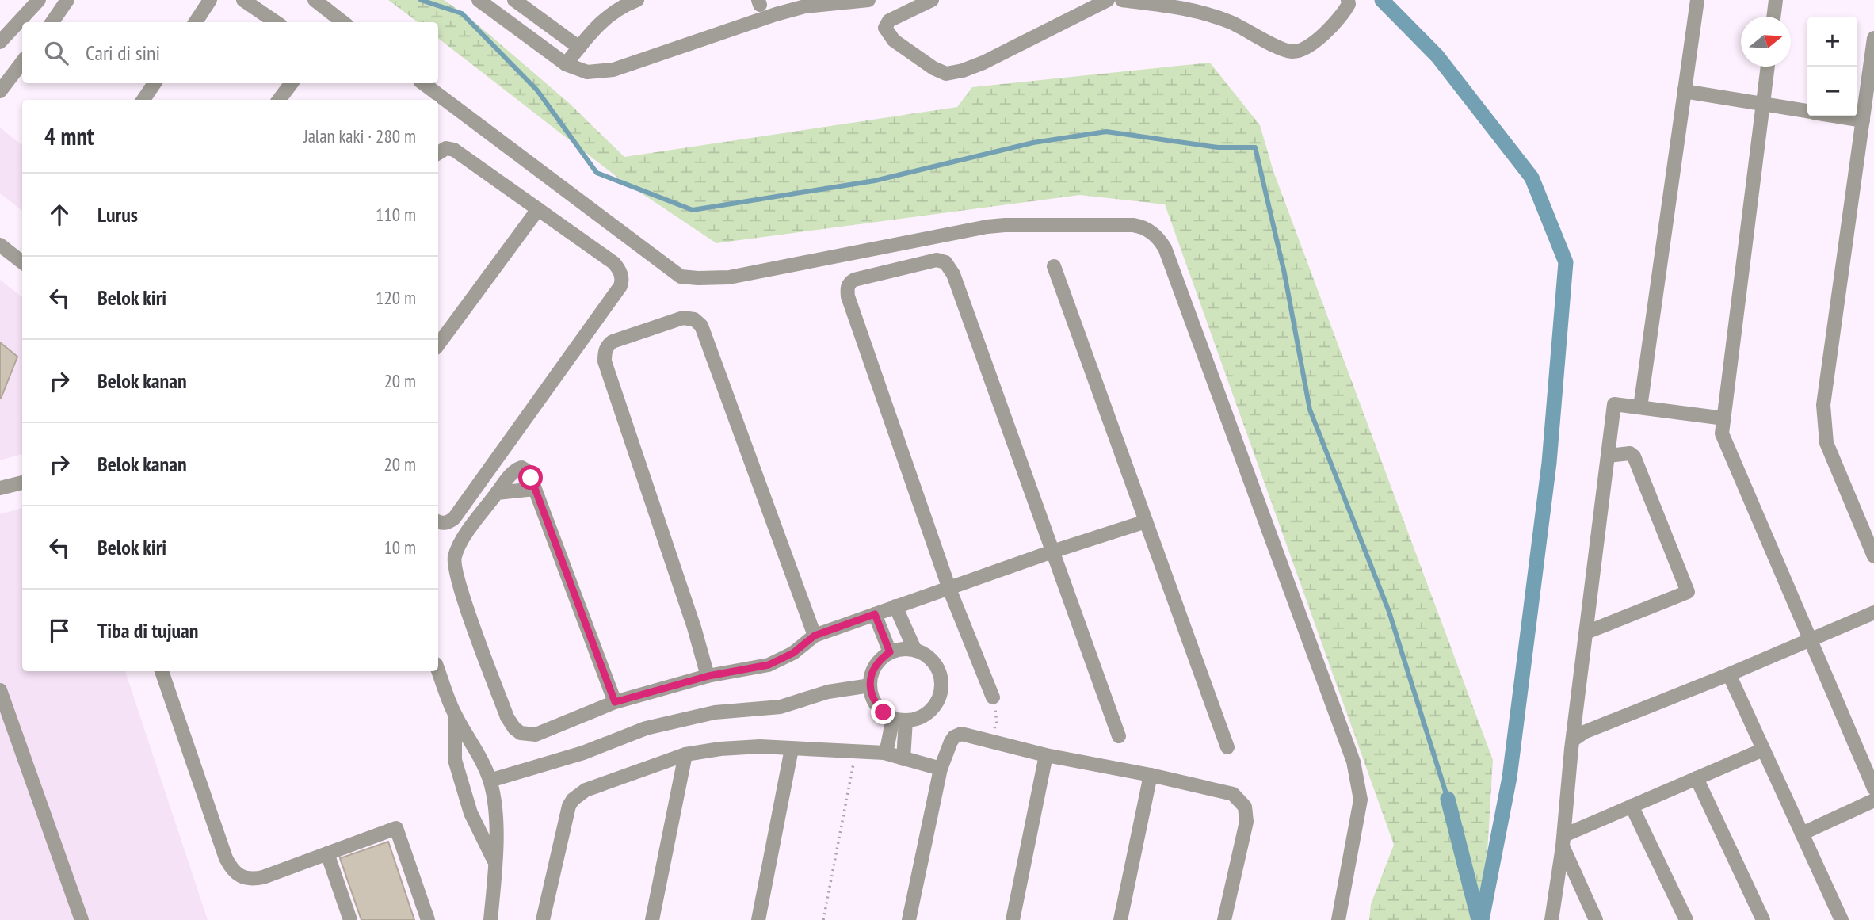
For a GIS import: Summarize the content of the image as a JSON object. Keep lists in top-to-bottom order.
{
  "north": "right",
  "page": {
    "map_buttons": ["+", "−"],
    "search": "Cari di sini",
    "heading": ["4 mnt", "Jalan kaki · 280 m"],
    "list": [
      ["Lurus", "110 m"],
      ["Belok kiri", "120 m"],
      ["Belok kanan", "20 m"],
      ["Belok kanan", "20 m"],
      ["Belok kiri", "10 m"],
      "Tiba di tujuan"
    ]
  }
}
